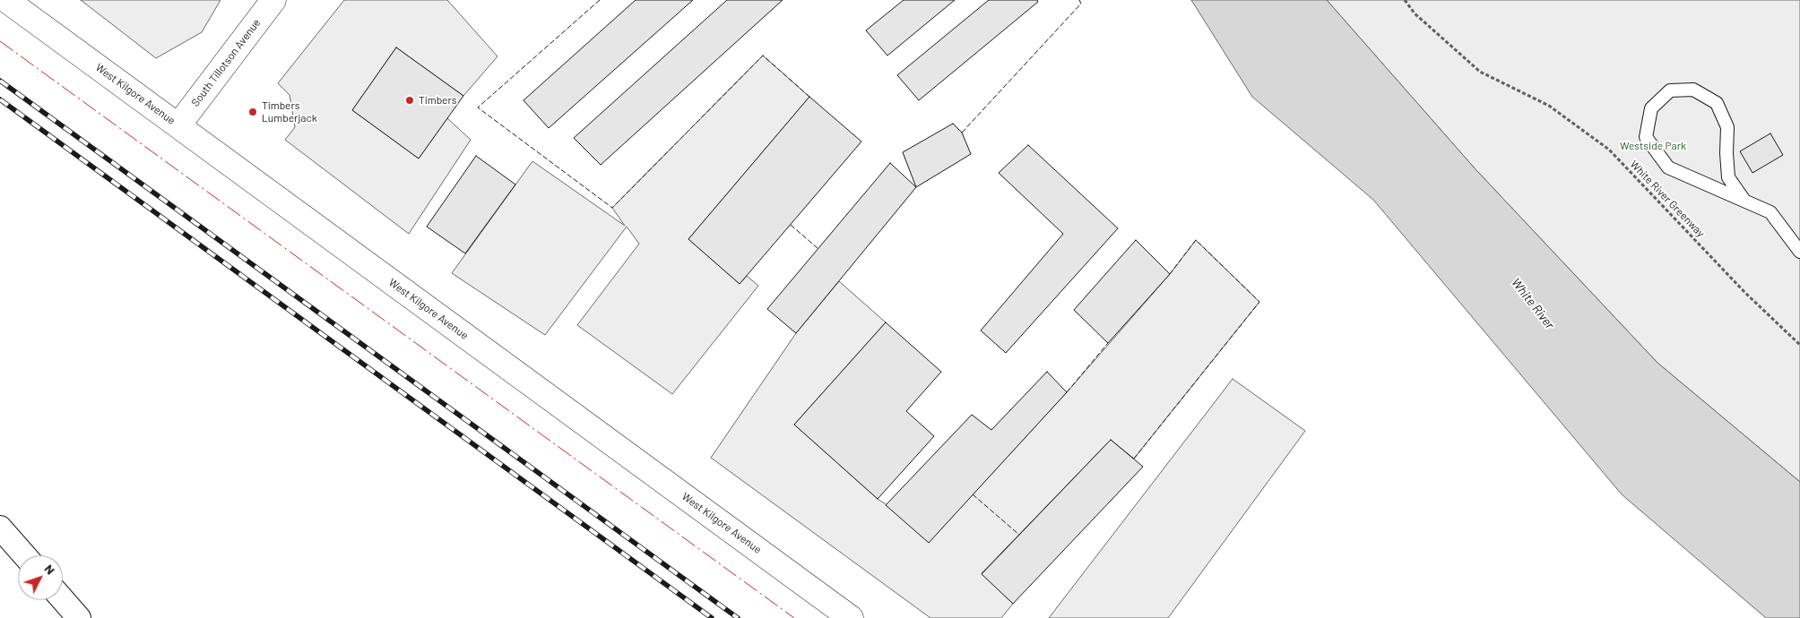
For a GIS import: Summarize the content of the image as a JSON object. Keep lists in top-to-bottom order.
{
  "streets": {
    "main road": ["South Tillotson Avenue", "West Kilgore Avenue"],
    "path": ["White River Greenway"]
  },
  "crossings": [
    ["South Tillotson Avenue", "West Kilgore Avenue"]
  ],
  "water": ["White River"],
  "parks": ["Westside Park"],
  "places": ["Timbers", "Timbers Lumberjack"],
  "north": "top right"
}
